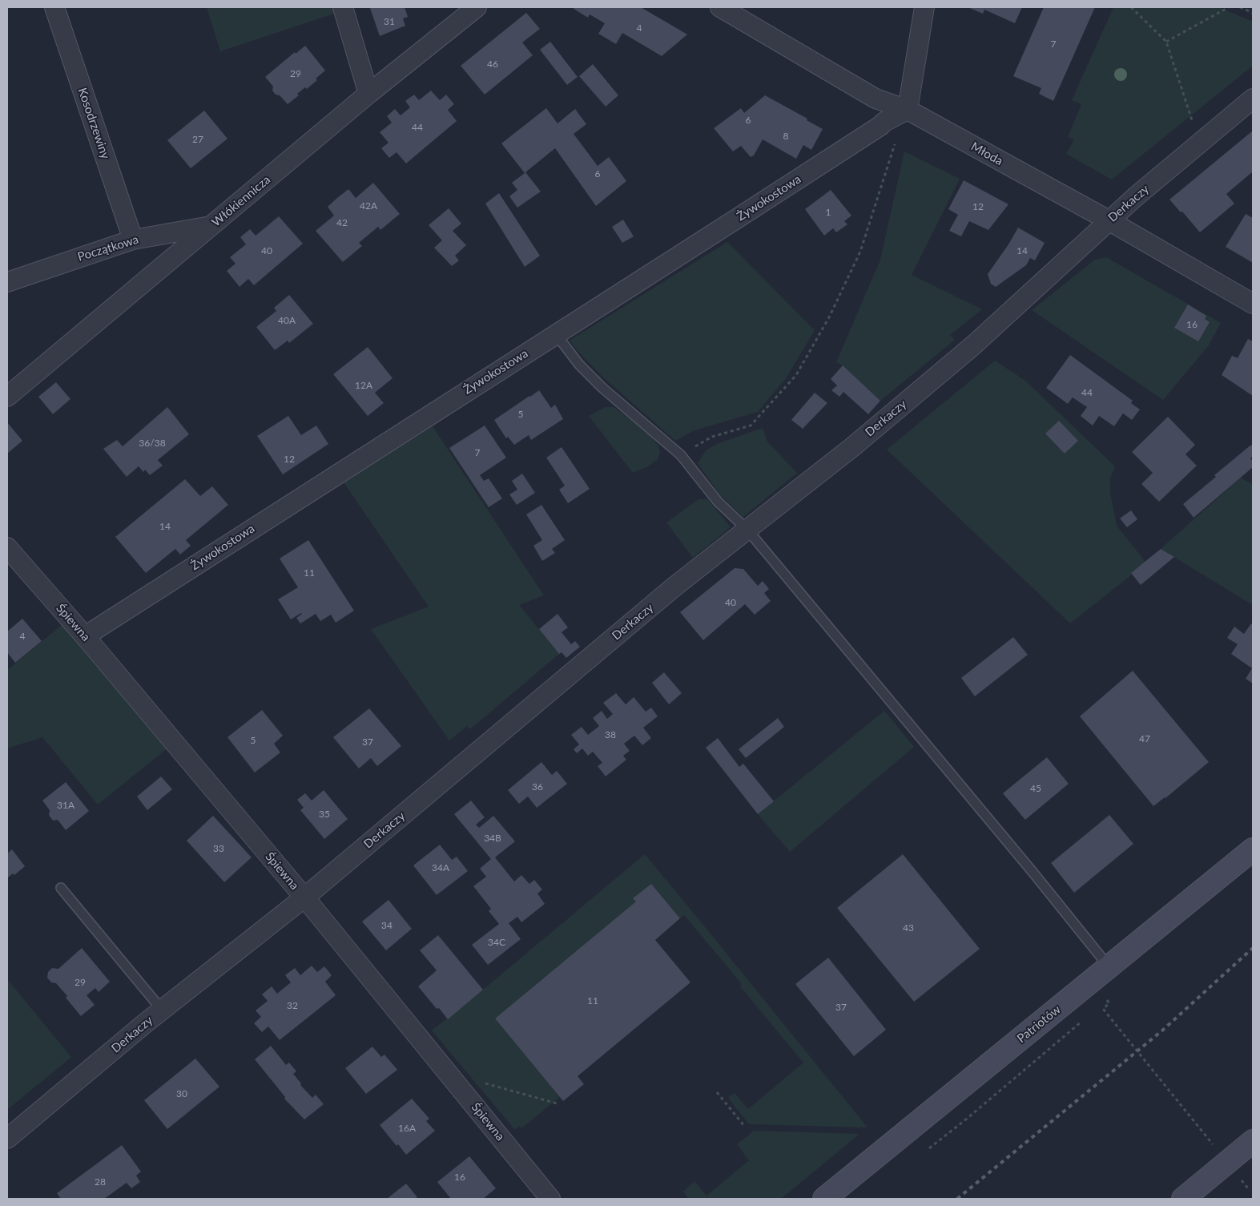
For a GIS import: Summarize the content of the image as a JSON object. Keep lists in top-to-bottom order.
{
  "streets": {
    "main road": ["Patriotów"],
    "street": [
      "Kosodrzewiny",
      "Młoda",
      "Żywokostowa",
      "Włókiennicza",
      "Derkaczy",
      "Początkowa",
      "Śpiewna"
    ]
  },
  "crossings": [
    ["Kosodrzewiny", "Początkowa"],
    ["Młoda", "Żywokostowa"],
    ["Młoda", "Derkaczy"],
    ["Żywokostowa", "Śpiewna"],
    ["Włókiennicza", "Początkowa"],
    ["Derkaczy", "Śpiewna"]
  ],
  "house_numbers": [
    "31",
    "4",
    "7",
    "46",
    "29",
    "6",
    "44",
    "8",
    "27",
    "6",
    "42A",
    "12",
    "1",
    "42",
    "40",
    "14",
    "40A",
    "16",
    "12A",
    "44",
    "5",
    "36/38",
    "7",
    "12",
    "14",
    "11",
    "40",
    "4",
    "38",
    "47",
    "5",
    "37",
    "36",
    "45",
    "31A",
    "35",
    "34B",
    "33",
    "34A",
    "34",
    "43",
    "34C",
    "29",
    "11",
    "32",
    "37",
    "30",
    "16A",
    "16",
    "28"
  ]
}
